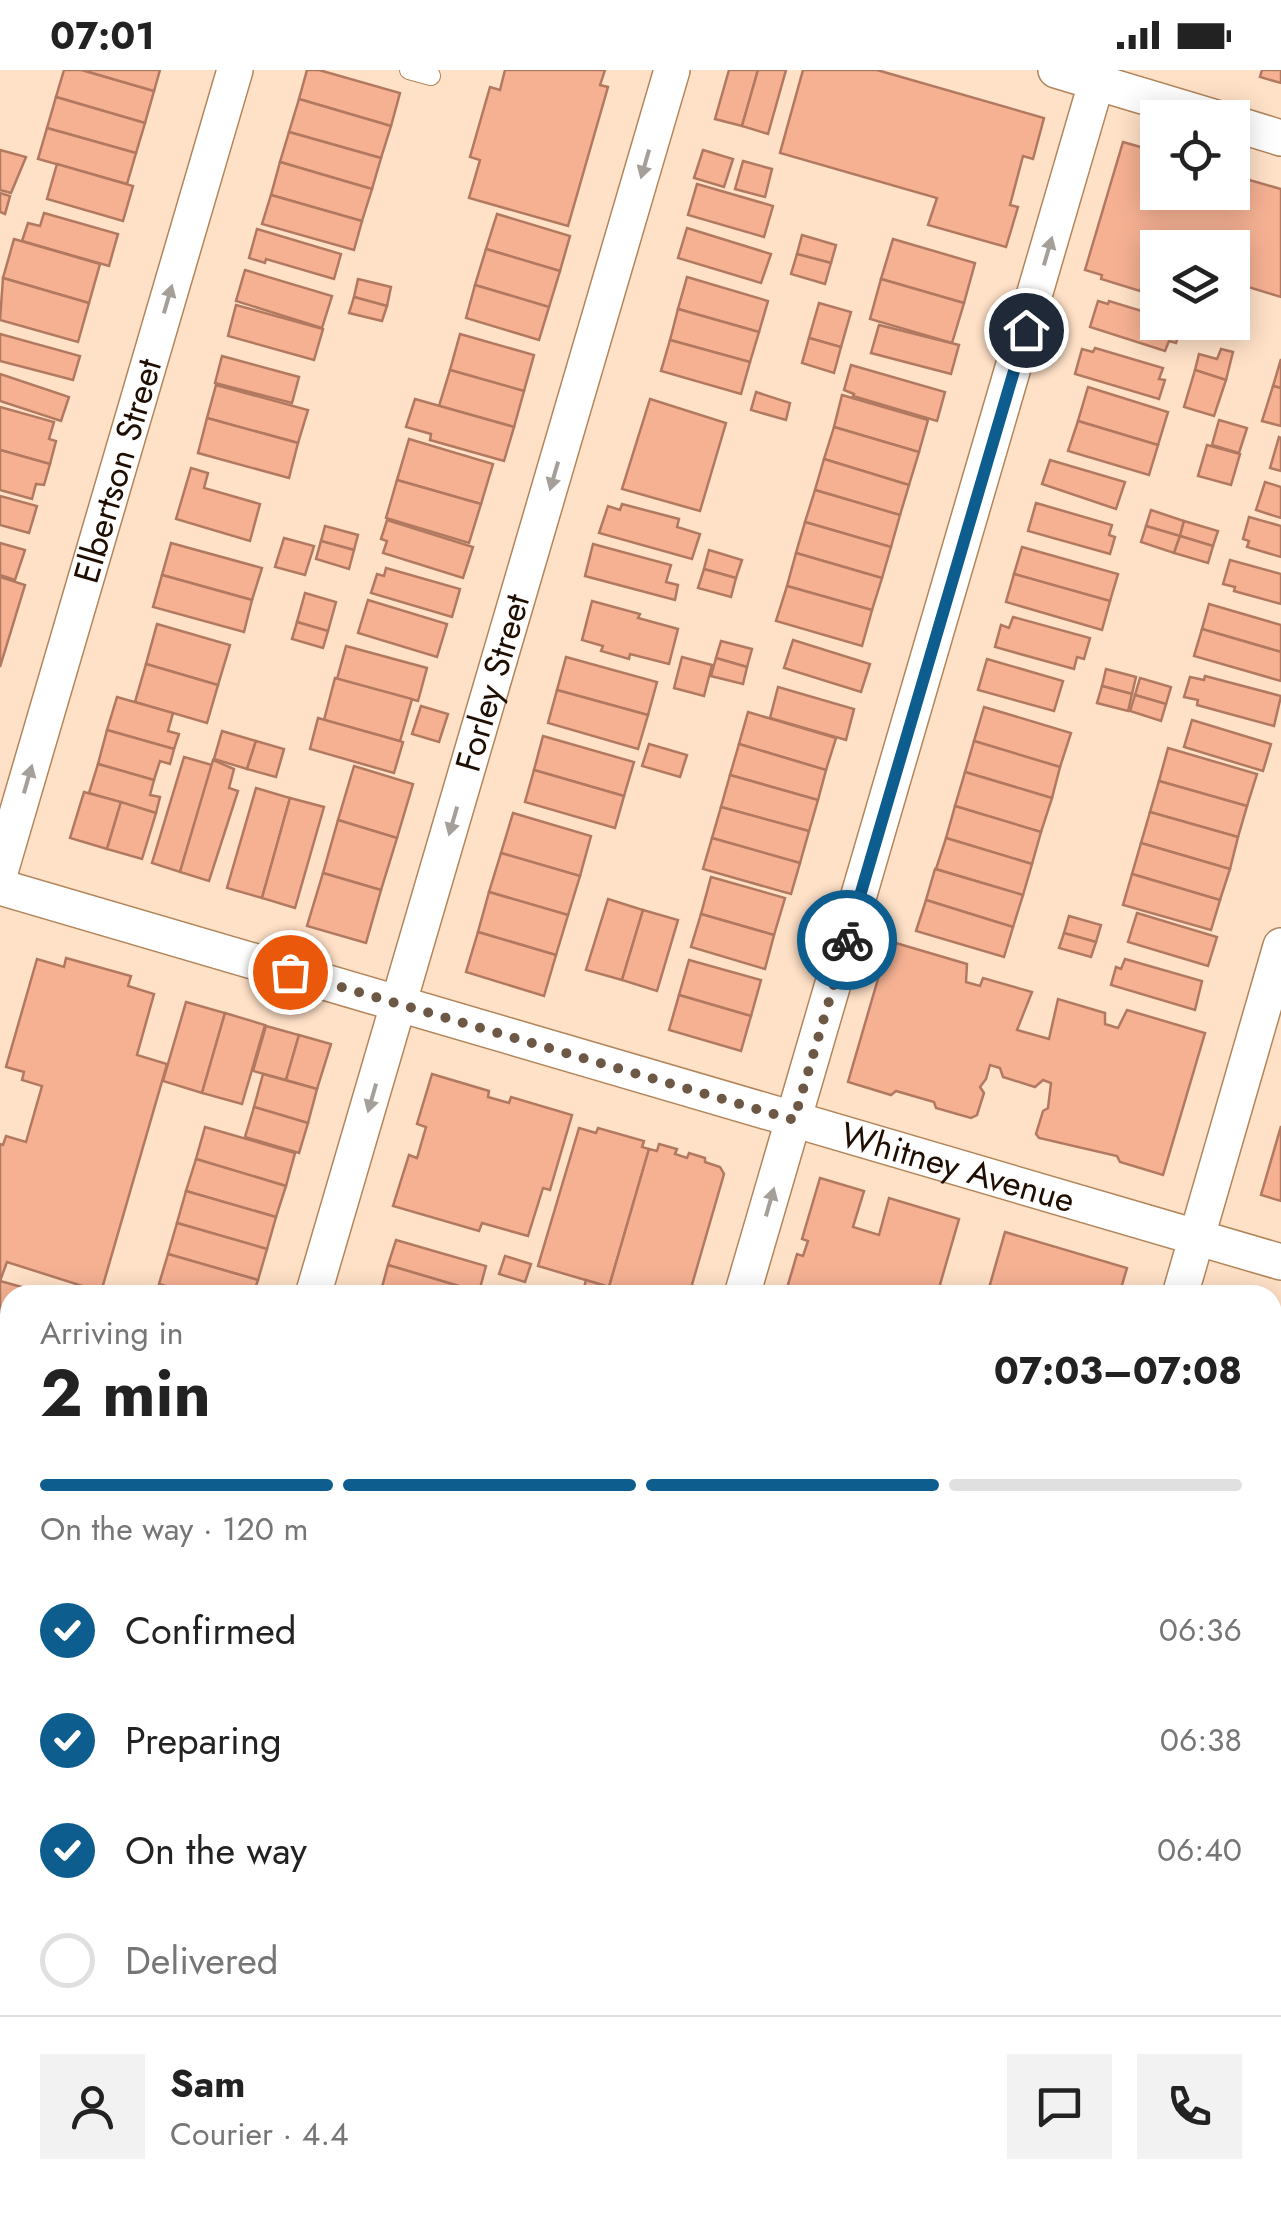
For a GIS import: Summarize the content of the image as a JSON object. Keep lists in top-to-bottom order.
{
  "streets": {
    "street": ["Elbertson Street", "Forley Street", "Whitney Avenue"]
  },
  "crossings": [
    ["Forley Street", "Whitney Avenue"]
  ],
  "one_way": ["Elbertson Street", "Forley Street"],
  "page": {
    "status": "07:01",
    "heading": ["2 min", "Arriving in", "07:03–07:08"],
    "panel": ["Sam", "Courier · 4.4"],
    "bar": "On the way · 120 m",
    "list": [
      ["Confirmed", "06:36"],
      ["Preparing", "06:38"],
      ["On the way", "06:40"],
      "Delivered"
    ]
  }
}
